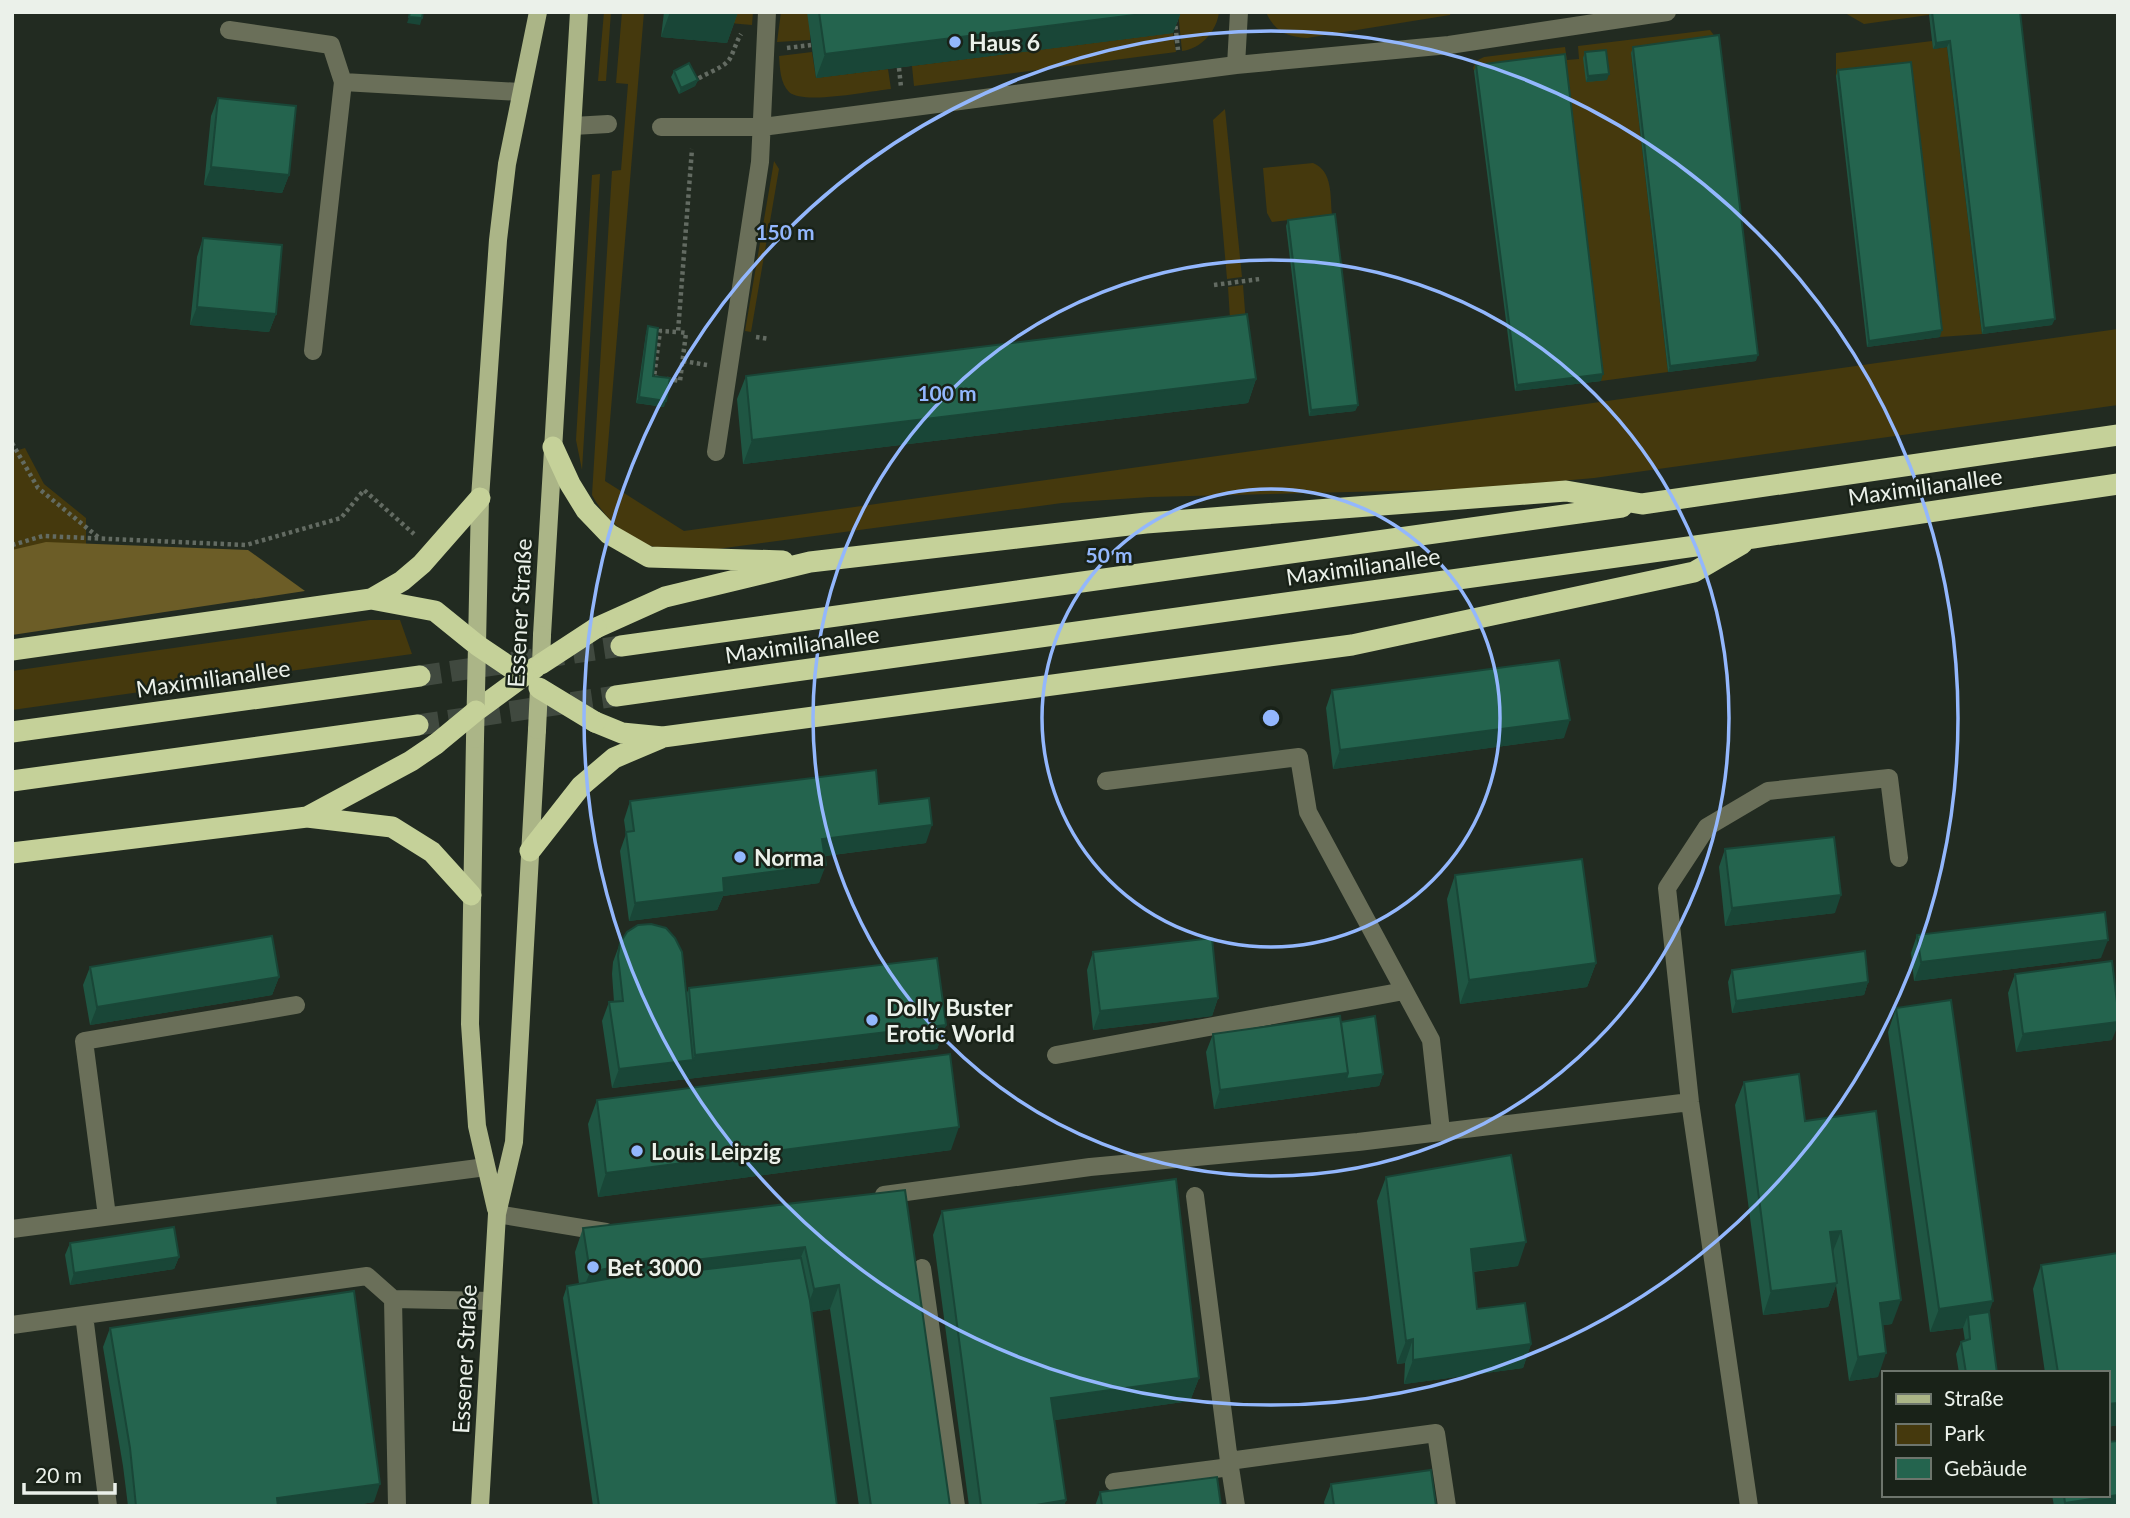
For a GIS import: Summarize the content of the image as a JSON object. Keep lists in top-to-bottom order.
{
  "streets": {
    "highway": ["Maximilianallee"],
    "main road": ["Essener Straße"]
  },
  "places": [
    "Haus 6",
    "Norma",
    "Dolly Buster Erotic World",
    "Louis Leipzig",
    "Bet 3000"
  ],
  "legend": ["Straße", "Park", "Gebäude"],
  "scale_bar": "20 m",
  "rings": ["150 m", "100 m", "50 m"]
}
